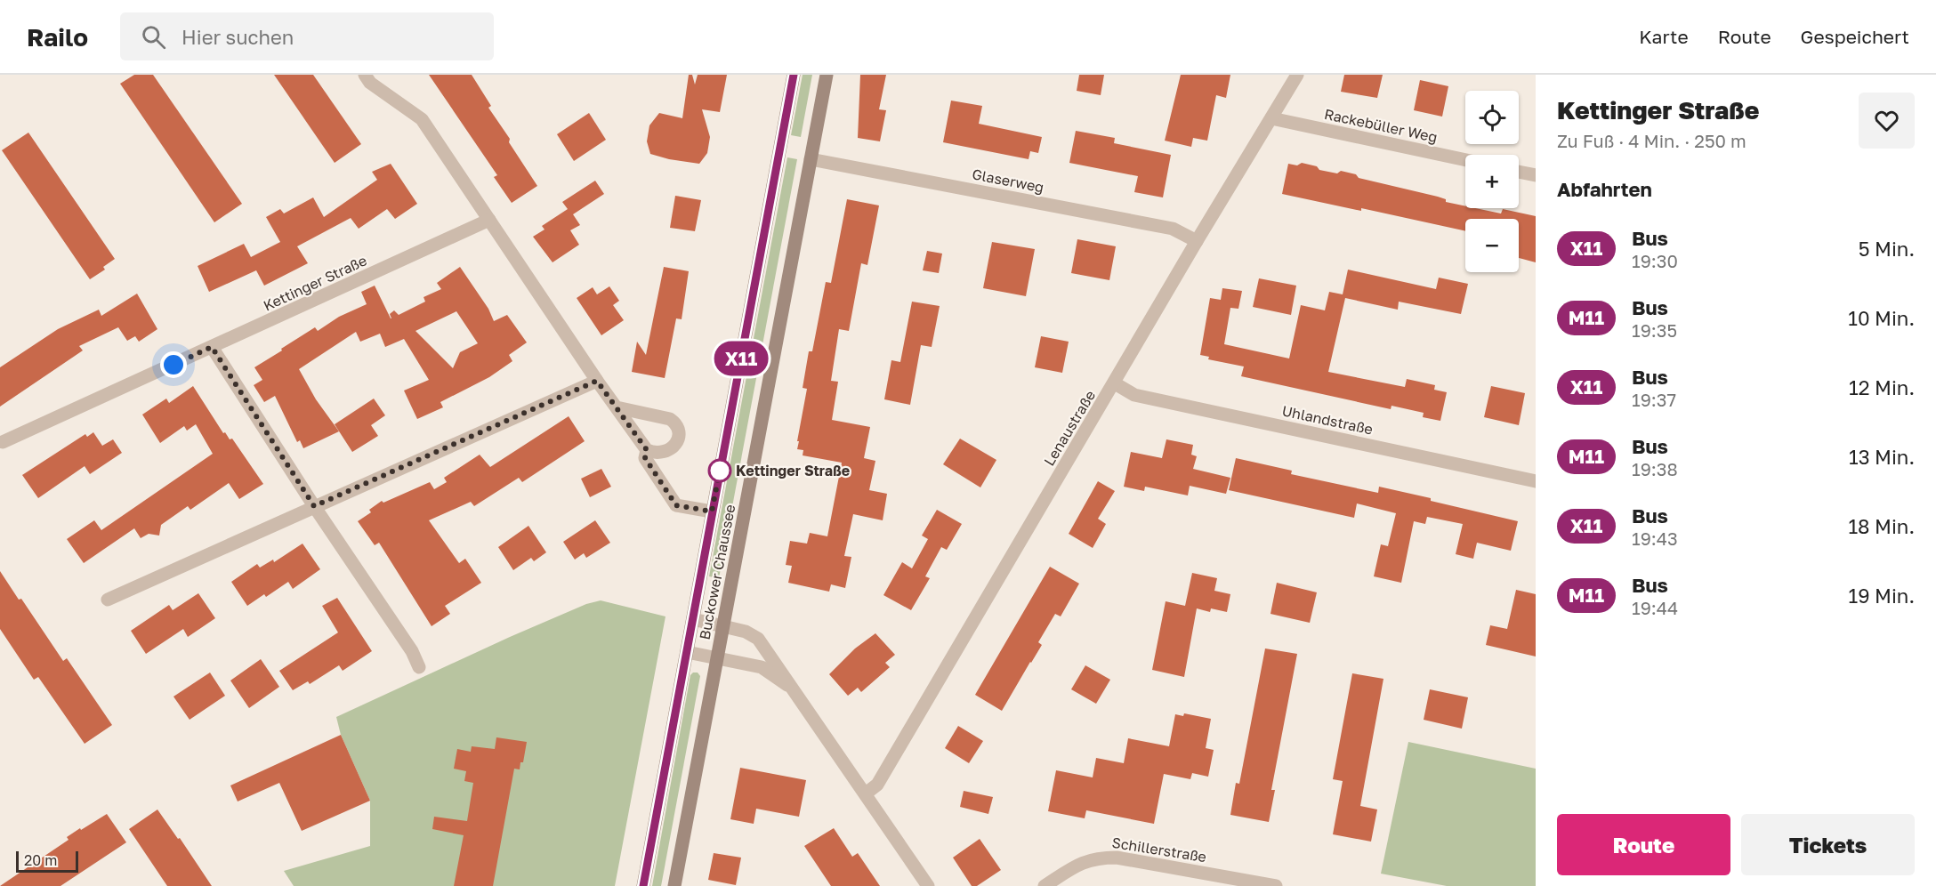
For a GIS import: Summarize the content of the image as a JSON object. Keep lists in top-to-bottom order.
{
  "streets": {
    "main road": ["Buckower Chaussee"],
    "street": [
      "Rackebüller Weg",
      "Glaserweg",
      "Kettinger Straße",
      "Uhlandstraße",
      "Lenaustraße",
      "Schillerstraße"
    ]
  },
  "crossings": [
    ["Rackebüller Weg", "Lenaustraße"],
    ["Glaserweg", "Lenaustraße"],
    ["Glaserweg", "Buckower Chaussee"],
    ["Uhlandstraße", "Lenaustraße"]
  ],
  "places": ["Kettinger Straße"],
  "lines": ["bus line X11"],
  "scale_bar": "20 m",
  "page": {
    "header": "Railo",
    "search": "Hier suchen",
    "nav": ["Karte", "Route", "Gespeichert"],
    "on_map": "X11",
    "heading": [
      ["Kettinger Straße", "Zu Fuß · 4 Min. · 250 m"],
      "Abfahrten"
    ],
    "map_buttons": ["+", "−"],
    "list": [
      {
        "mark": "X11",
        "name": "Bus",
        "note": "19:30",
        "value": "5 Min."
      },
      {
        "mark": "M11",
        "name": "Bus",
        "note": "19:35",
        "value": "10 Min."
      },
      {
        "mark": "X11",
        "name": "Bus",
        "note": "19:37",
        "value": "12 Min."
      },
      {
        "mark": "M11",
        "name": "Bus",
        "note": "19:38",
        "value": "13 Min."
      },
      {
        "mark": "X11",
        "name": "Bus",
        "note": "19:43",
        "value": "18 Min."
      },
      {
        "mark": "M11",
        "name": "Bus",
        "note": "19:44",
        "value": "19 Min."
      }
    ],
    "buttons": ["Route", "Tickets"],
    "scale": "20 m"
  }
}
